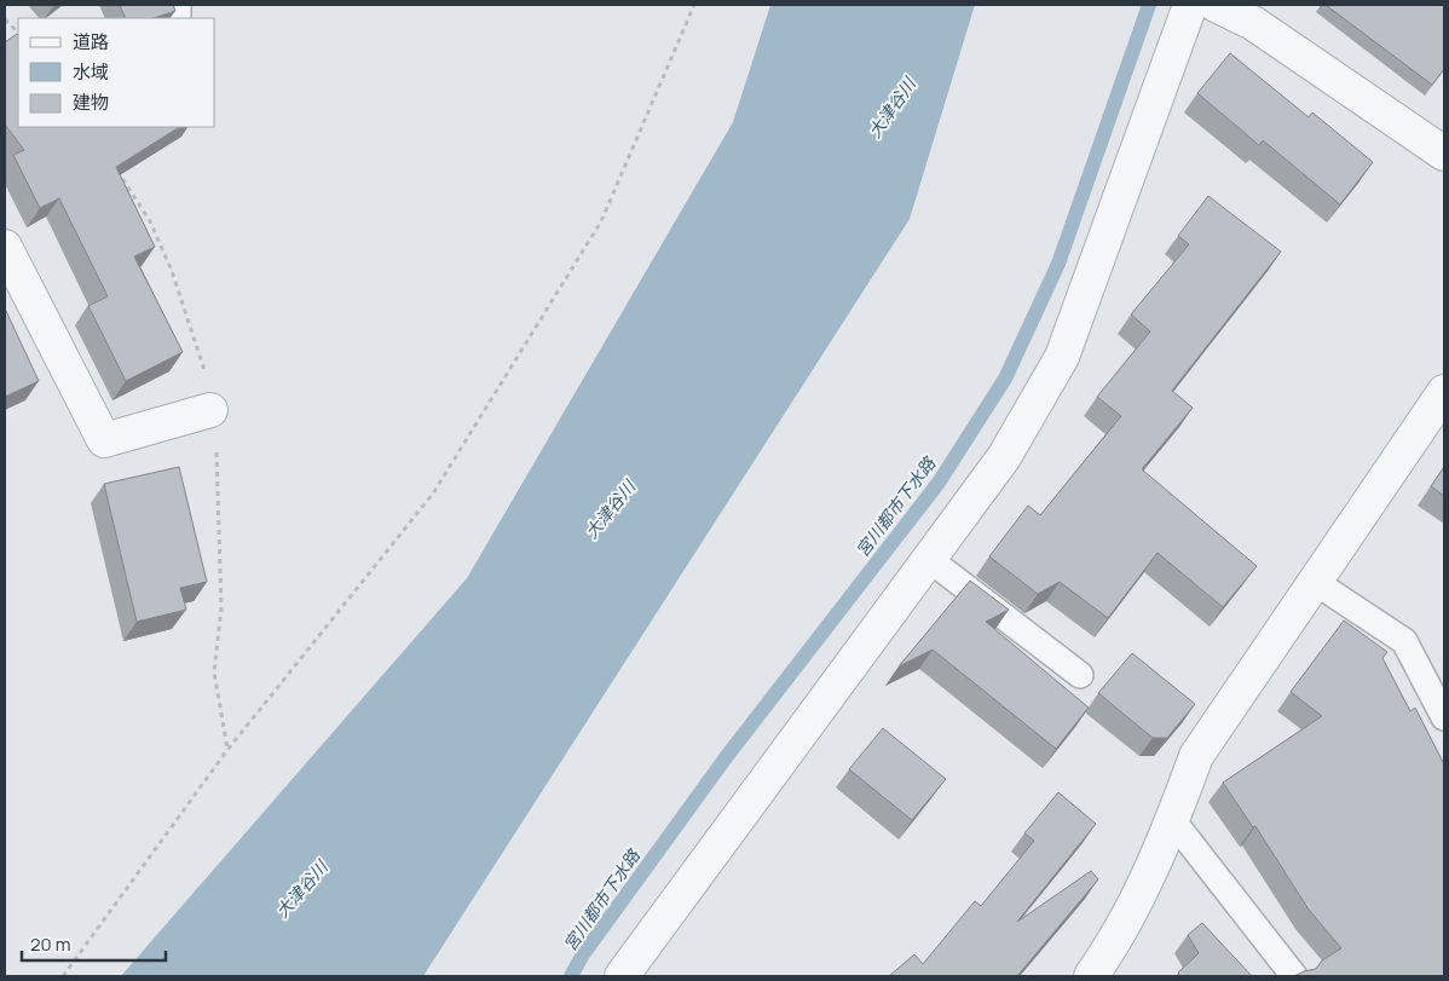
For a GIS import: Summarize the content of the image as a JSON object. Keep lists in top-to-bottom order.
{
  "water": ["大津谷川", "宮川都市下水路"],
  "legend": ["道路", "水域", "建物"],
  "scale_bar": "20 m"
}
